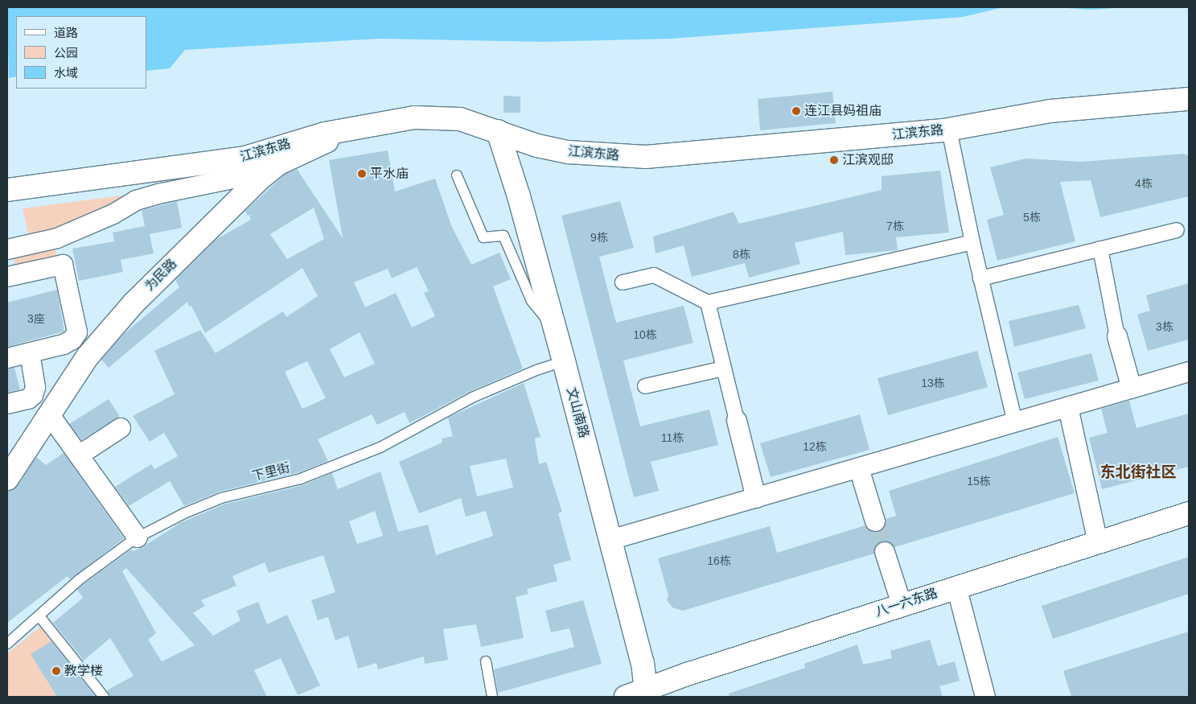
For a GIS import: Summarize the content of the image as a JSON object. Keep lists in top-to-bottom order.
{
  "streets": {
    "main road": [
      "江滨东路",
      "为民路",
      "文山南路",
      "八一六东路"
    ],
    "lane": ["下里街"]
  },
  "crossings": [
    ["江滨东路", "为民路"],
    ["江滨东路", "文山南路"],
    ["文山南路", "下里街"],
    ["文山南路", "八一六东路"]
  ],
  "districts": ["东北街社区"],
  "places": [
    "连江县妈祖庙",
    "江滨观邸",
    "平水庙",
    "教学楼"
  ],
  "house_numbers": [
    "4栋",
    "5栋",
    "7栋",
    "9栋",
    "8栋",
    "3座",
    "3栋",
    "10栋",
    "13栋",
    "11栋",
    "12栋",
    "15栋",
    "16栋"
  ],
  "legend": ["道路", "公园", "水域"]
}
